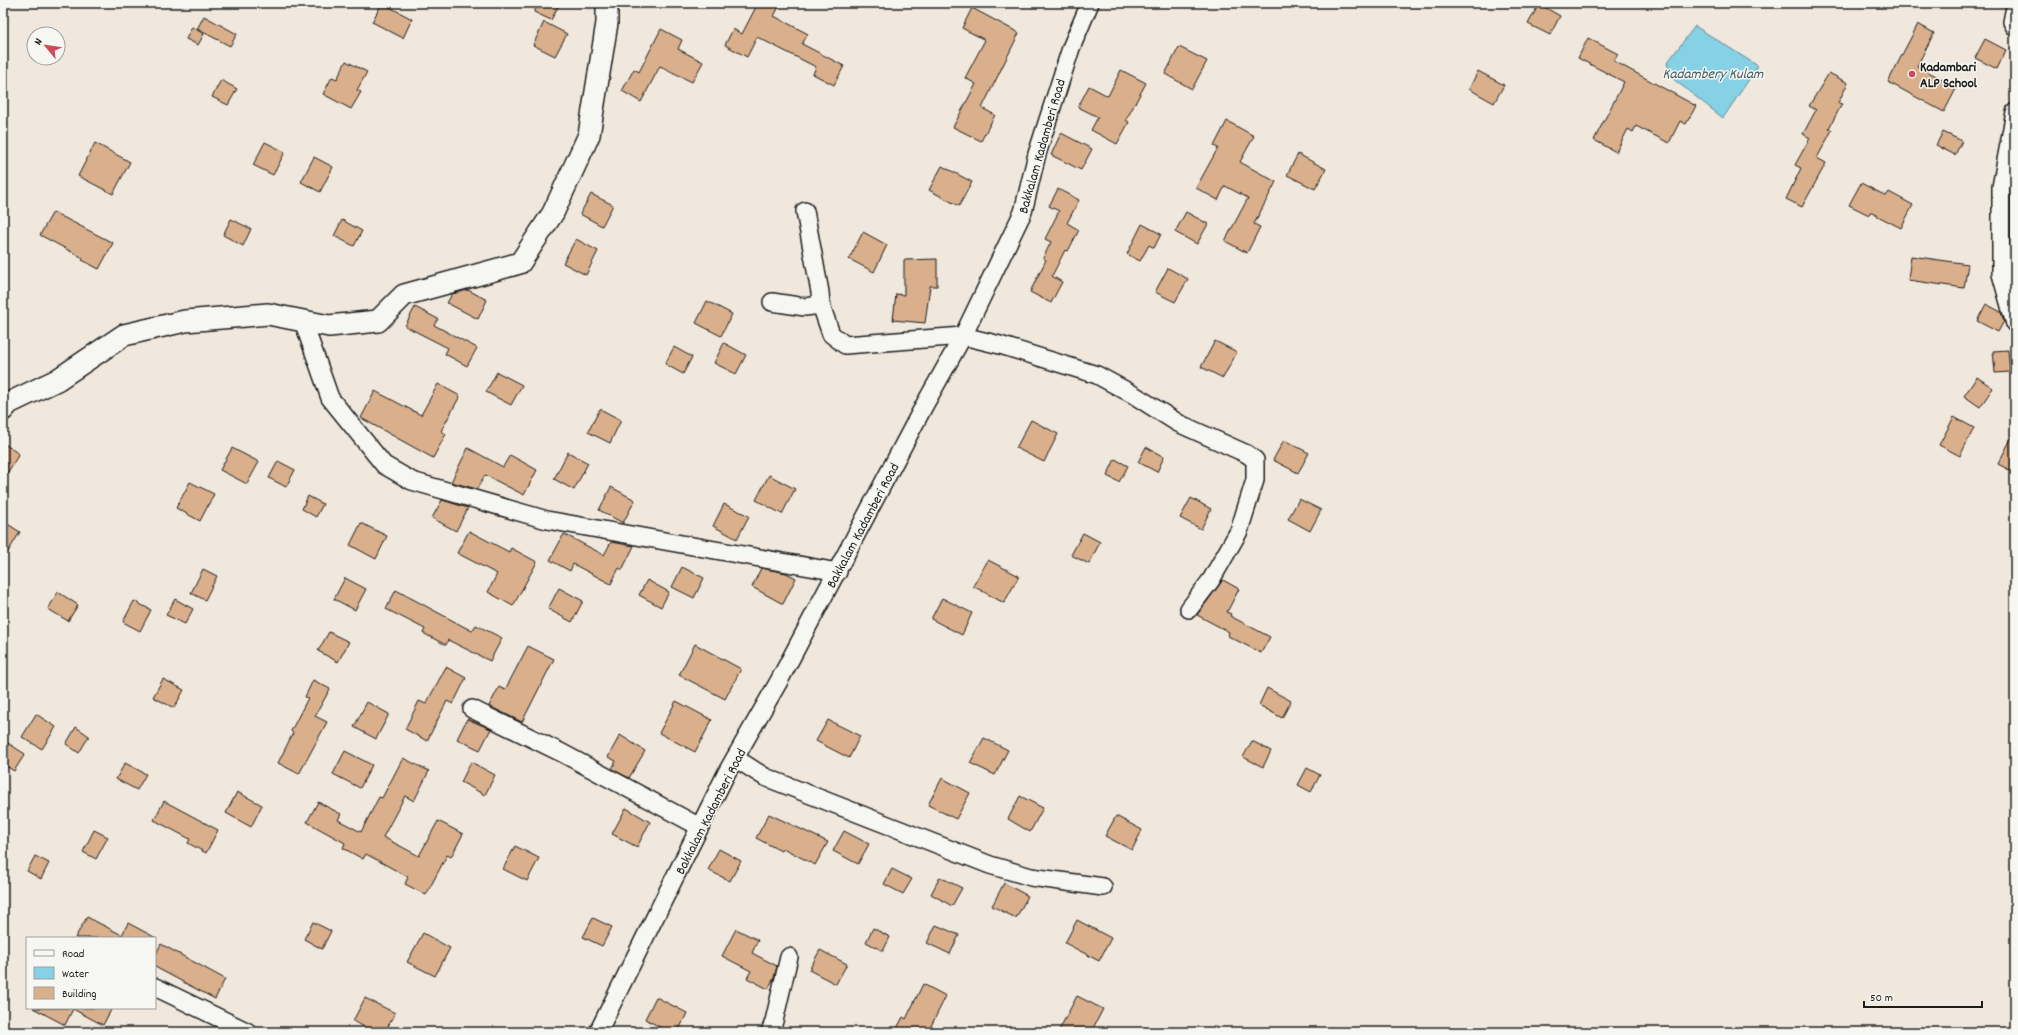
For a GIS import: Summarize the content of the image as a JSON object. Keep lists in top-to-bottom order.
{
  "streets": {
    "street": ["Bakkalam Kadamberi Road"]
  },
  "water": ["Kadambery Kulam"],
  "places": ["Kadambari ALP School"],
  "legend": ["Road", "Water", "Building"],
  "scale_bar": "50 m",
  "north": "top left"
}
